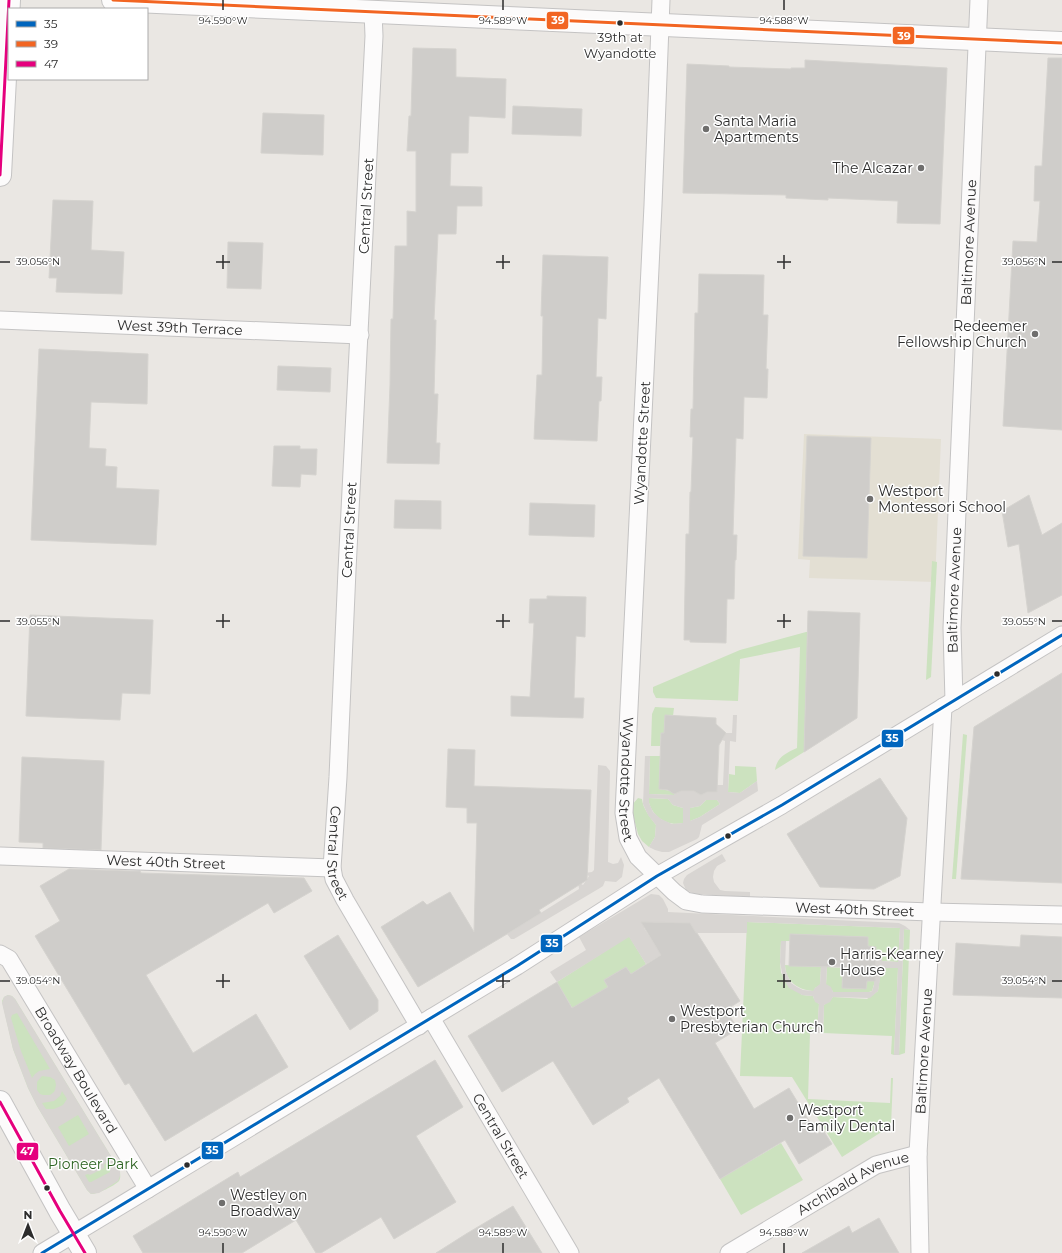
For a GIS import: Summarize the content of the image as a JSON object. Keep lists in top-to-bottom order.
{
  "streets": {
    "street": [
      "Central Street",
      "Baltimore Avenue",
      "West 39th Terrace",
      "Wyandotte Street",
      "West 40th Street",
      "Broadway Boulevard",
      "Archibald Avenue"
    ]
  },
  "crossings": [
    ["Central Street", "West 39th Terrace"],
    ["Central Street", "West 40th Street"],
    ["Baltimore Avenue", "West 40th Street"],
    ["Baltimore Avenue", "Archibald Avenue"],
    ["Wyandotte Street", "West 40th Street"]
  ],
  "parks": ["Pioneer Park"],
  "places": [
    "39th at Wyandotte",
    "Santa Maria Apartments",
    "The Alcazar",
    "Redeemer Fellowship Church",
    "Westport Montessori School",
    "Harris-Kearney House",
    "Westport Presbyterian Church",
    "Westport Family Dental",
    "Westley on Broadway"
  ],
  "lines": ["transit line 39", "transit line 47", "transit line 35"],
  "legend": ["35", "39", "47"],
  "north": "top",
  "coordinates": [
    "94.590°W",
    "94.589°W",
    "94.588°W",
    "39.056°N",
    "39.055°N",
    "39.054°N"
  ]
}
